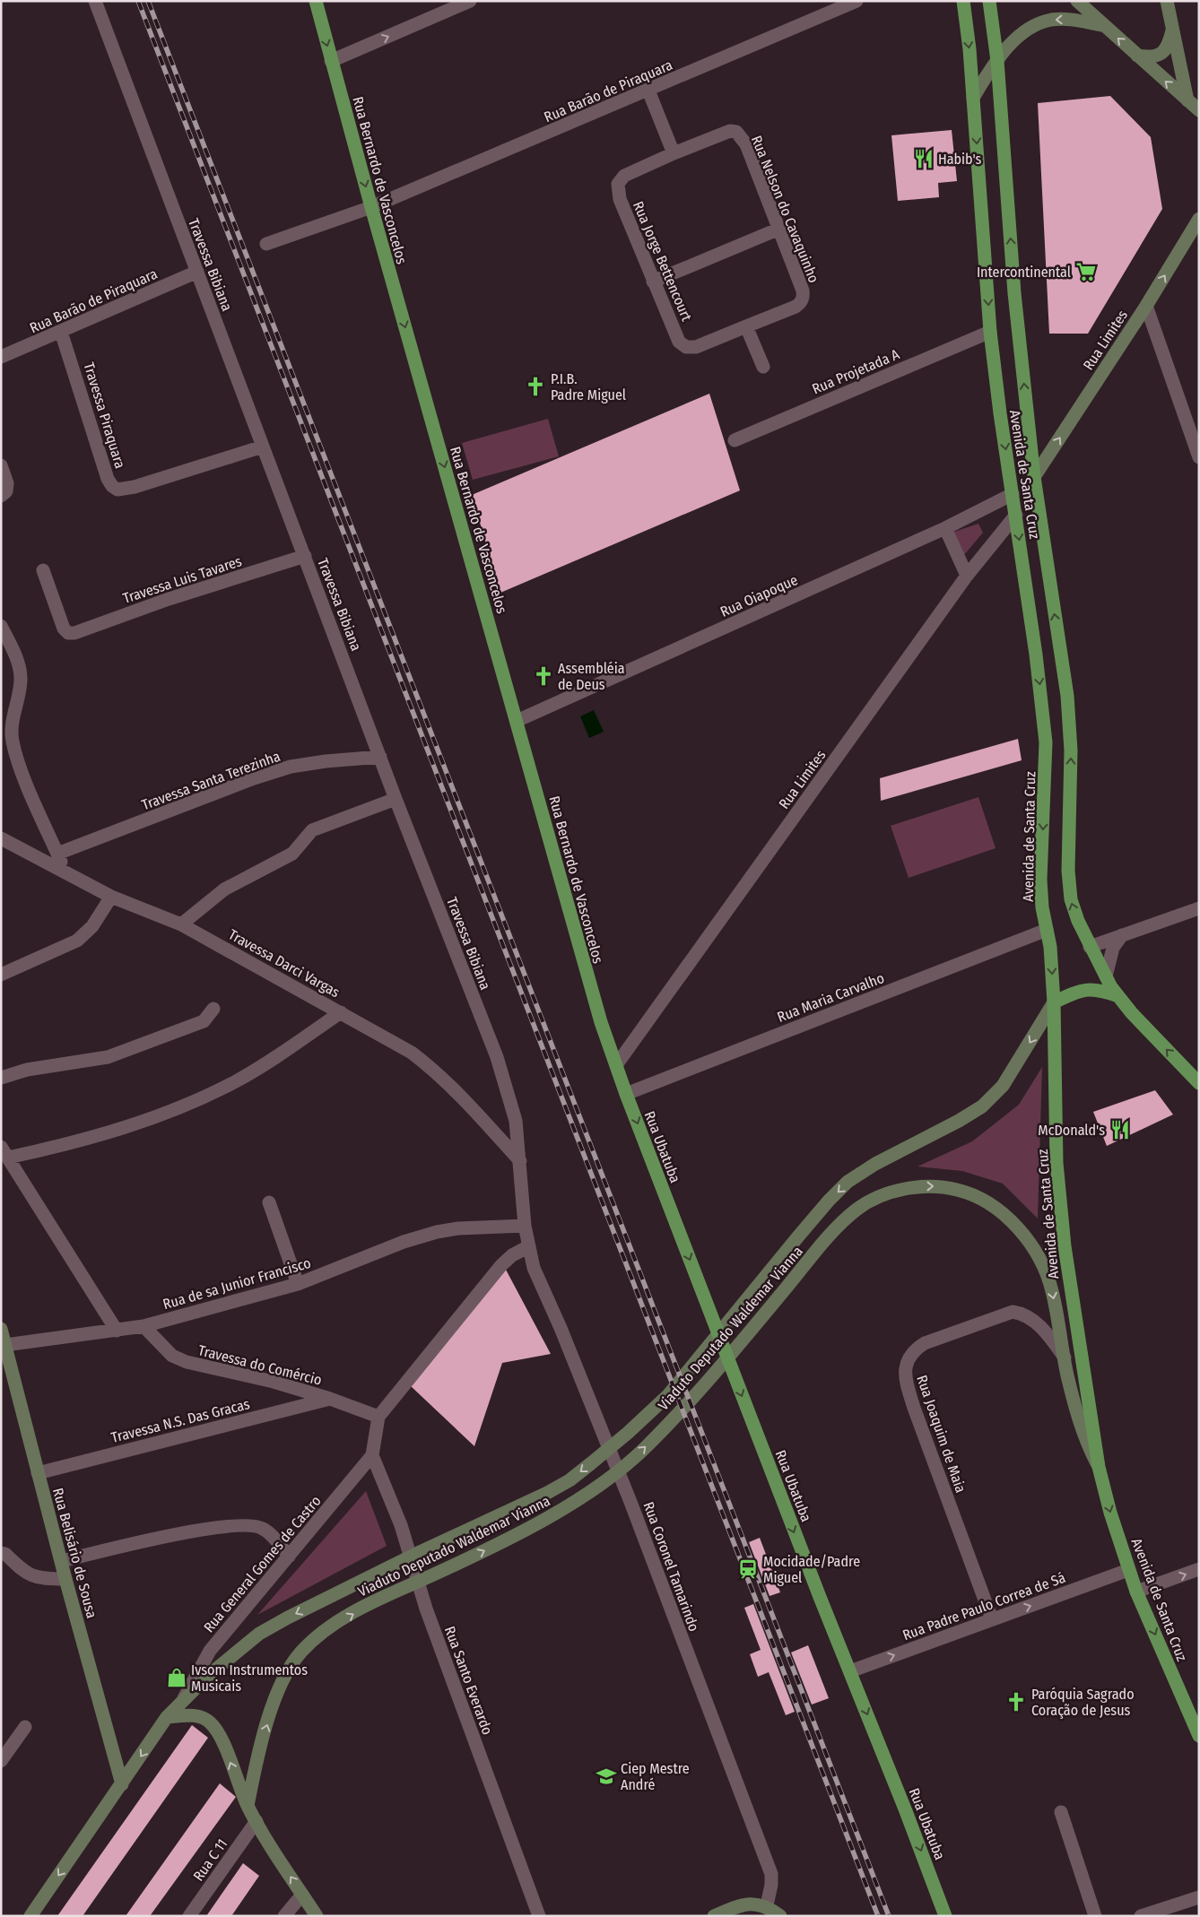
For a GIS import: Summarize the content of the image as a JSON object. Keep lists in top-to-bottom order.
{
  "streets": {
    "main road": [
      "Rua Bernardo de Vasconcelos",
      "Rua Limites",
      "Avenida de Santa Cruz",
      "Rua Ubatuba",
      "Viaduto Deputado Waldemar Vianna",
      "Rua Belisário de Sousa",
      "Rua General Gomes de Castro"
    ],
    "street": [
      "Rua Barão de Piraquara",
      "Rua Nelson do Cavaquinho",
      "Rua Jorge Bettencourt",
      "Travessa Bibiana",
      "Rua Projetada A",
      "Travessa Piraquara",
      "Travessa Luis Tavares",
      "Rua Oiapoque",
      "Travessa Santa Terezinha",
      "Travessa Darci Vargas",
      "Rua Maria Carvalho",
      "Rua de sa Junior Francisco",
      "Travessa do Comércio",
      "Travessa N.S. Das Gracas",
      "Rua Joaquim de Maia",
      "Rua Coronel Tamarindo",
      "Rua Padre Paulo Correa de Sá",
      "Rua Santo Everardo",
      "Rua C 11"
    ]
  },
  "crossings": [
    ["Rua Barão de Piraquara", "Rua Bernardo de Vasconcelos"],
    ["Rua Barão de Piraquara", "Travessa Bibiana"],
    ["Rua Barão de Piraquara", "Travessa Piraquara"],
    ["Rua Bernardo de Vasconcelos", "Rua Limites"],
    ["Rua Bernardo de Vasconcelos", "Rua Oiapoque"],
    ["Rua Bernardo de Vasconcelos", "Rua Ubatuba"],
    ["Rua Nelson do Cavaquinho", "Rua Jorge Bettencourt"],
    ["Travessa Bibiana", "Travessa Piraquara"],
    ["Travessa Bibiana", "Travessa Luis Tavares"],
    ["Travessa Bibiana", "Travessa Santa Terezinha"],
    ["Travessa Bibiana", "Travessa Darci Vargas"],
    ["Travessa Bibiana", "Rua de sa Junior Francisco"],
    ["Travessa Bibiana", "Rua Coronel Tamarindo"],
    ["Rua Limites", "Avenida de Santa Cruz"],
    ["Rua Limites", "Rua Ubatuba"],
    ["Rua Projetada A", "Avenida de Santa Cruz"],
    ["Avenida de Santa Cruz", "Rua Oiapoque"],
    ["Avenida de Santa Cruz", "Rua Maria Carvalho"],
    ["Avenida de Santa Cruz", "Viaduto Deputado Waldemar Vianna"],
    ["Avenida de Santa Cruz", "Rua Padre Paulo Correa de Sá"],
    ["Rua Maria Carvalho", "Rua Ubatuba"],
    ["Rua Ubatuba", "Rua Padre Paulo Correa de Sá"],
    ["Rua de sa Junior Francisco", "Travessa do Comércio"],
    ["Rua de sa Junior Francisco", "Rua Belisário de Sousa"],
    ["Rua de sa Junior Francisco", "Rua Coronel Tamarindo"],
    ["Viaduto Deputado Waldemar Vianna", "Rua Joaquim de Maia"],
    ["Viaduto Deputado Waldemar Vianna", "Rua General Gomes de Castro"],
    ["Travessa do Comércio", "Travessa N.S. Das Gracas"],
    ["Travessa N.S. Das Gracas", "Rua Belisário de Sousa"],
    ["Rua Joaquim de Maia", "Rua Padre Paulo Correa de Sá"],
    ["Rua Belisário de Sousa", "Rua General Gomes de Castro"],
    ["Rua General Gomes de Castro", "Rua Santo Everardo"]
  ],
  "one_way": [
    "Rua Bernardo de Vasconcelos",
    "Rua Ubatuba",
    "Rua General Gomes de Castro",
    "Rua Padre Paulo Correa de Sá"
  ],
  "places": {
    "restaurant": ["Habib's", "McDonald's"],
    "supermarket": ["Intercontinental"],
    "church": ["P.I.B. Padre Miguel", "Assembléia de Deus", "Paróquia Sagrado Coração de Jesus"],
    "station": ["Mocidade/Padre Miguel"],
    "shop": ["Ivsom Instrumentos Musicais"],
    "school or university": ["Ciep Mestre André"]
  }
}
